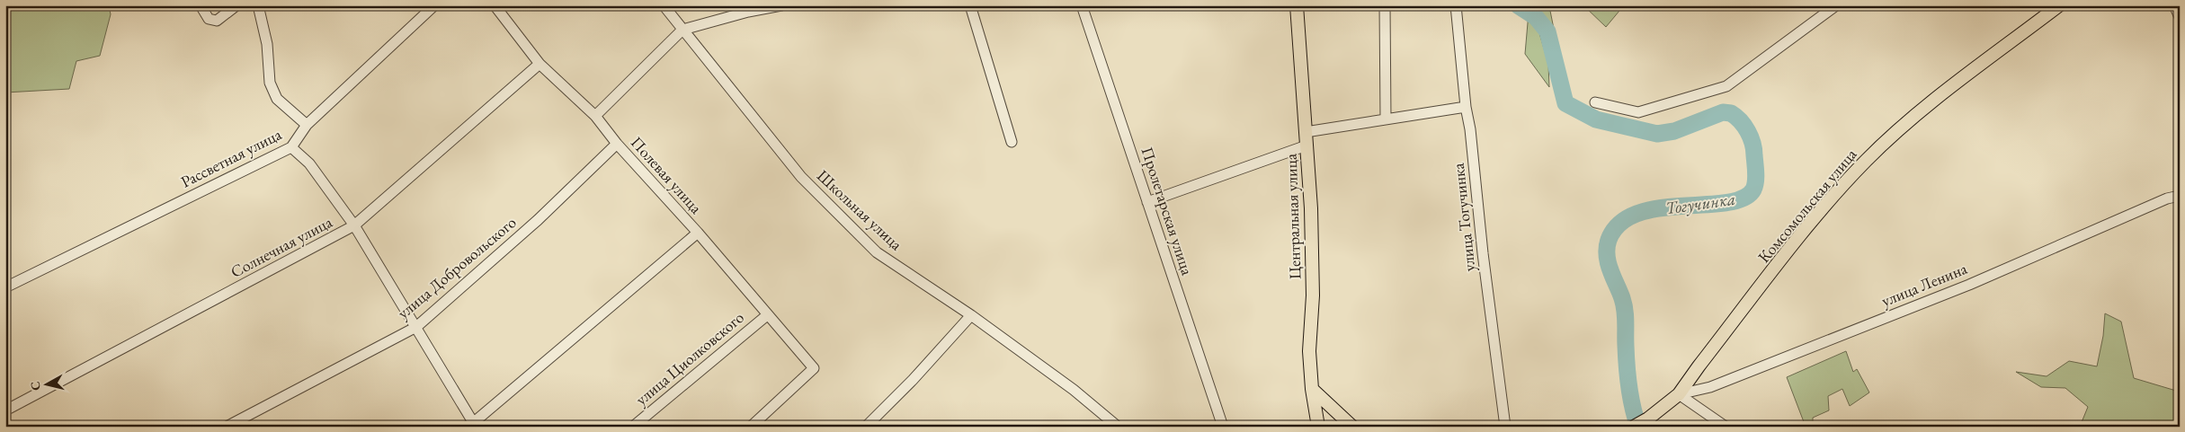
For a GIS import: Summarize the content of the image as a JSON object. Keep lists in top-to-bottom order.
{
  "streets": {
    "main road": ["Комсомольская улица", "Центральная улица"],
    "street": [
      "Рассветная улица",
      "Полевая улица",
      "Школьная улица",
      "Пролетарская улица",
      "улица Тогучинка",
      "Солнечная улица",
      "улица Добровольского",
      "улица Ленина",
      "улица Циолковского"
    ]
  },
  "crossings": [
    ["Полевая улица", "Солнечная улица"],
    ["Полевая улица", "улица Добровольского"],
    ["Полевая улица", "улица Циолковского"],
    ["Комсомольская улица", "улица Ленина"]
  ],
  "water": ["Тогучинка"],
  "north": "left"
}
